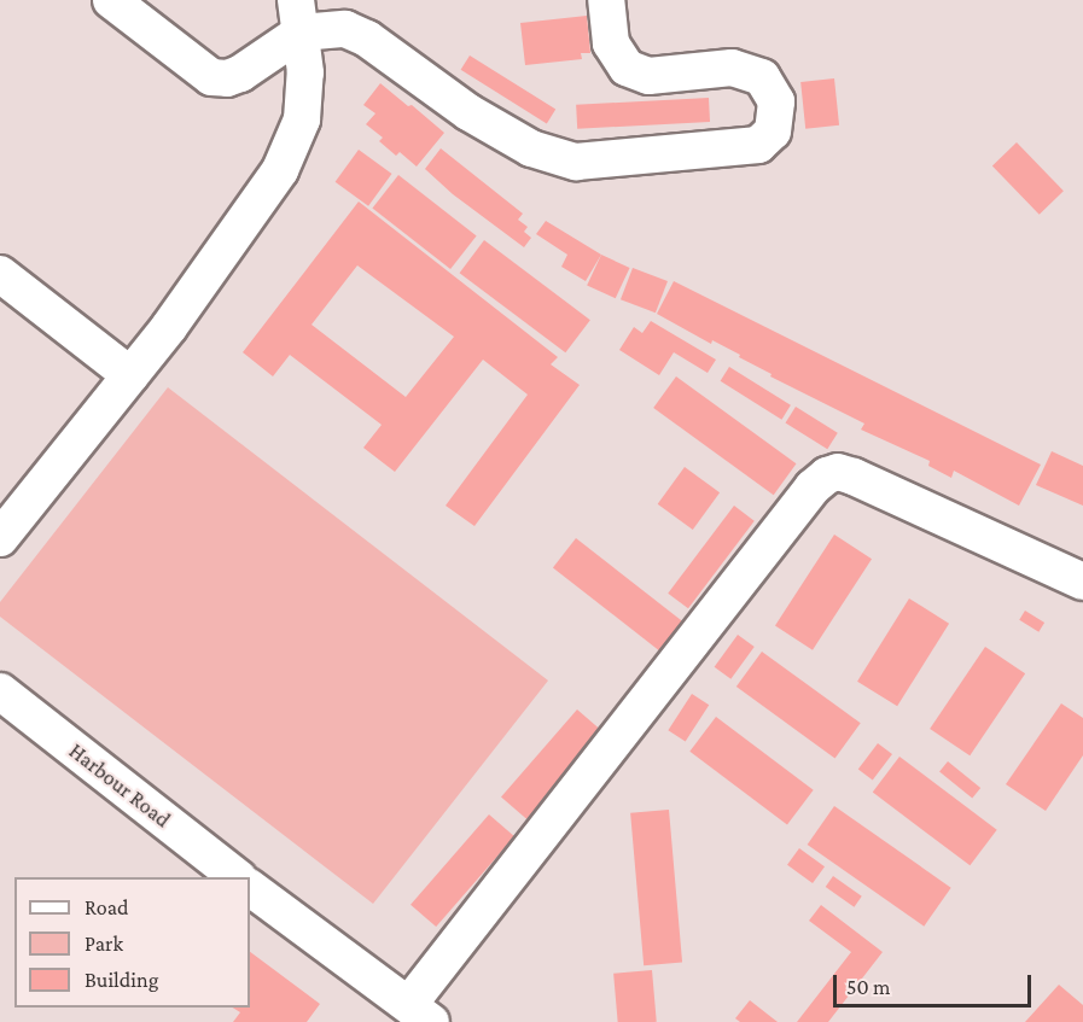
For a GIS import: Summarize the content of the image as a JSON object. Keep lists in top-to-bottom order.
{
  "streets": {
    "street": ["Harbour Road"]
  },
  "legend": ["Road", "Park", "Building"],
  "scale_bar": "50 m"
}
